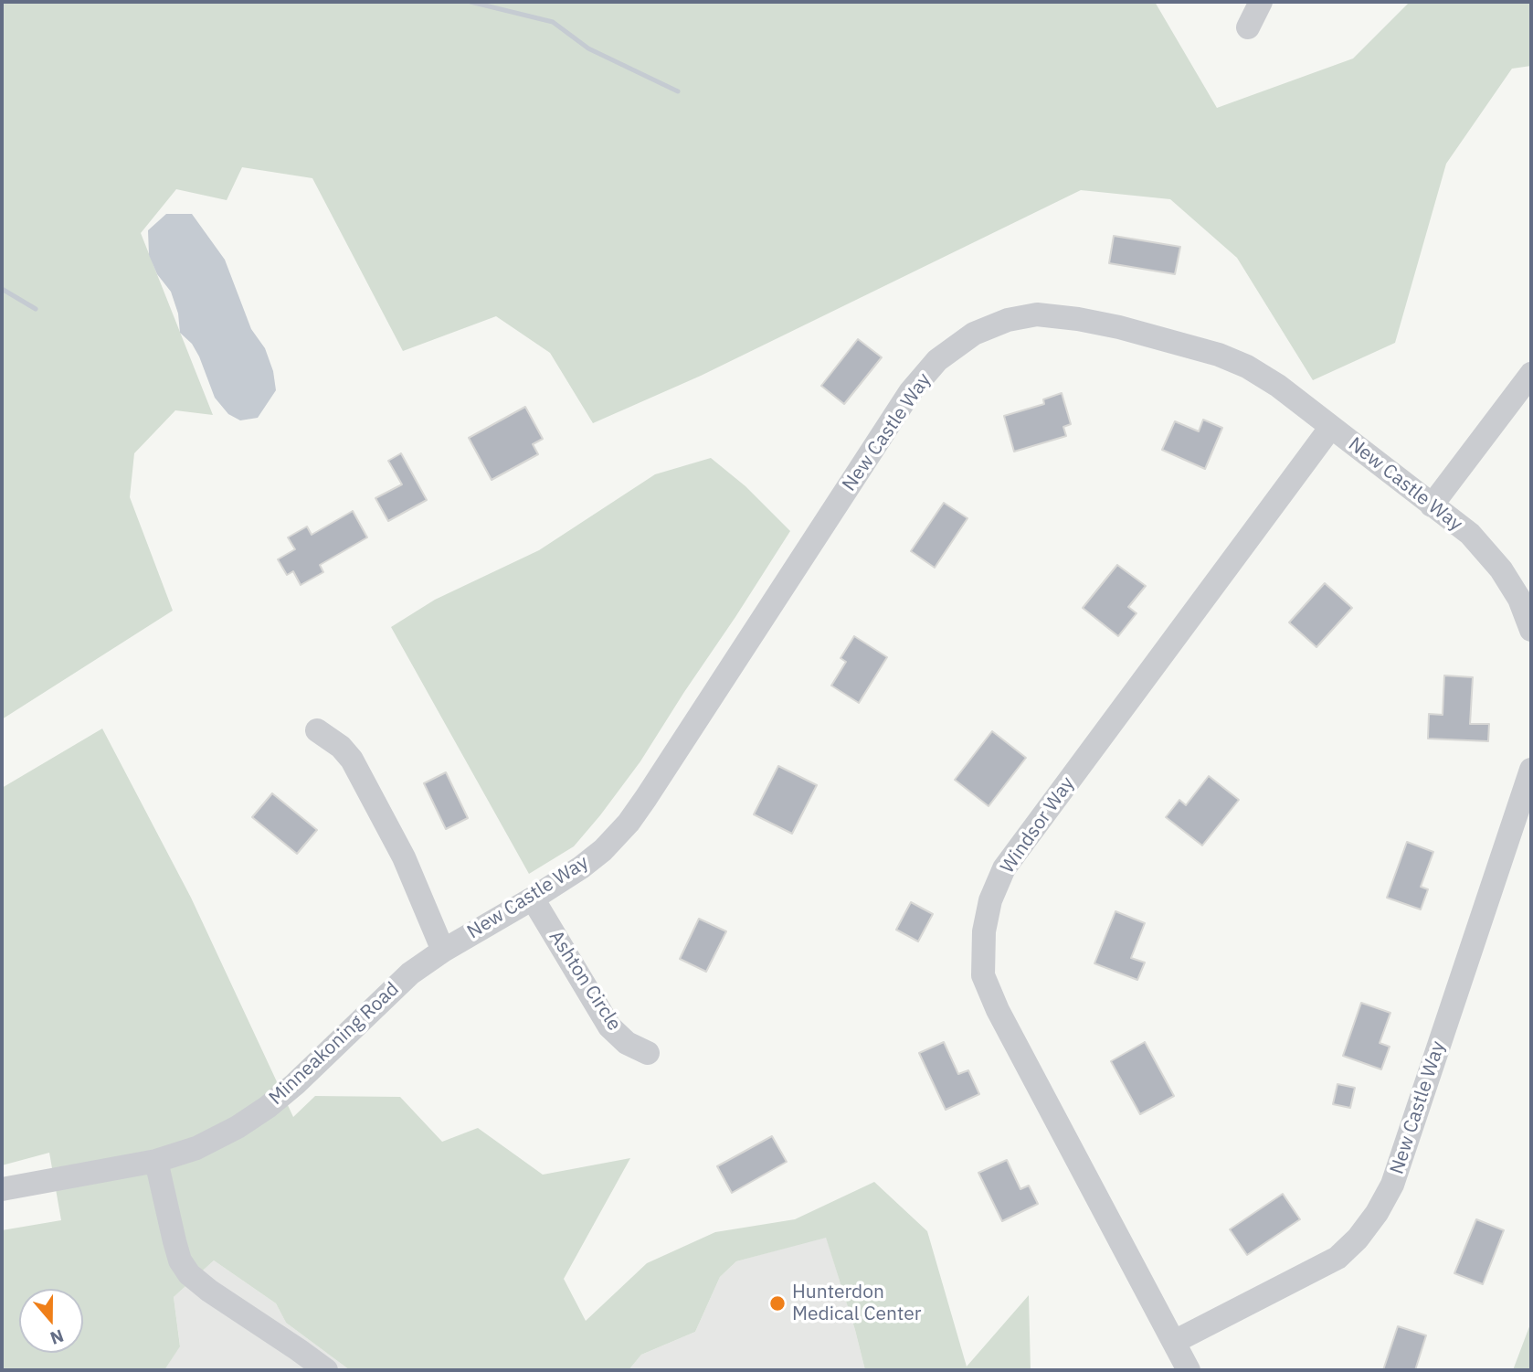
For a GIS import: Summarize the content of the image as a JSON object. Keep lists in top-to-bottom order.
{
  "streets": {
    "street": [
      "New Castle Way",
      "Windsor Way",
      "Ashton Circle",
      "Minneakoning Road"
    ]
  },
  "crossings": [
    ["New Castle Way", "Windsor Way"],
    ["New Castle Way", "Ashton Circle"],
    ["New Castle Way", "Minneakoning Road"]
  ],
  "places": ["Hunterdon Medical Center"],
  "north": "bottom"
}
